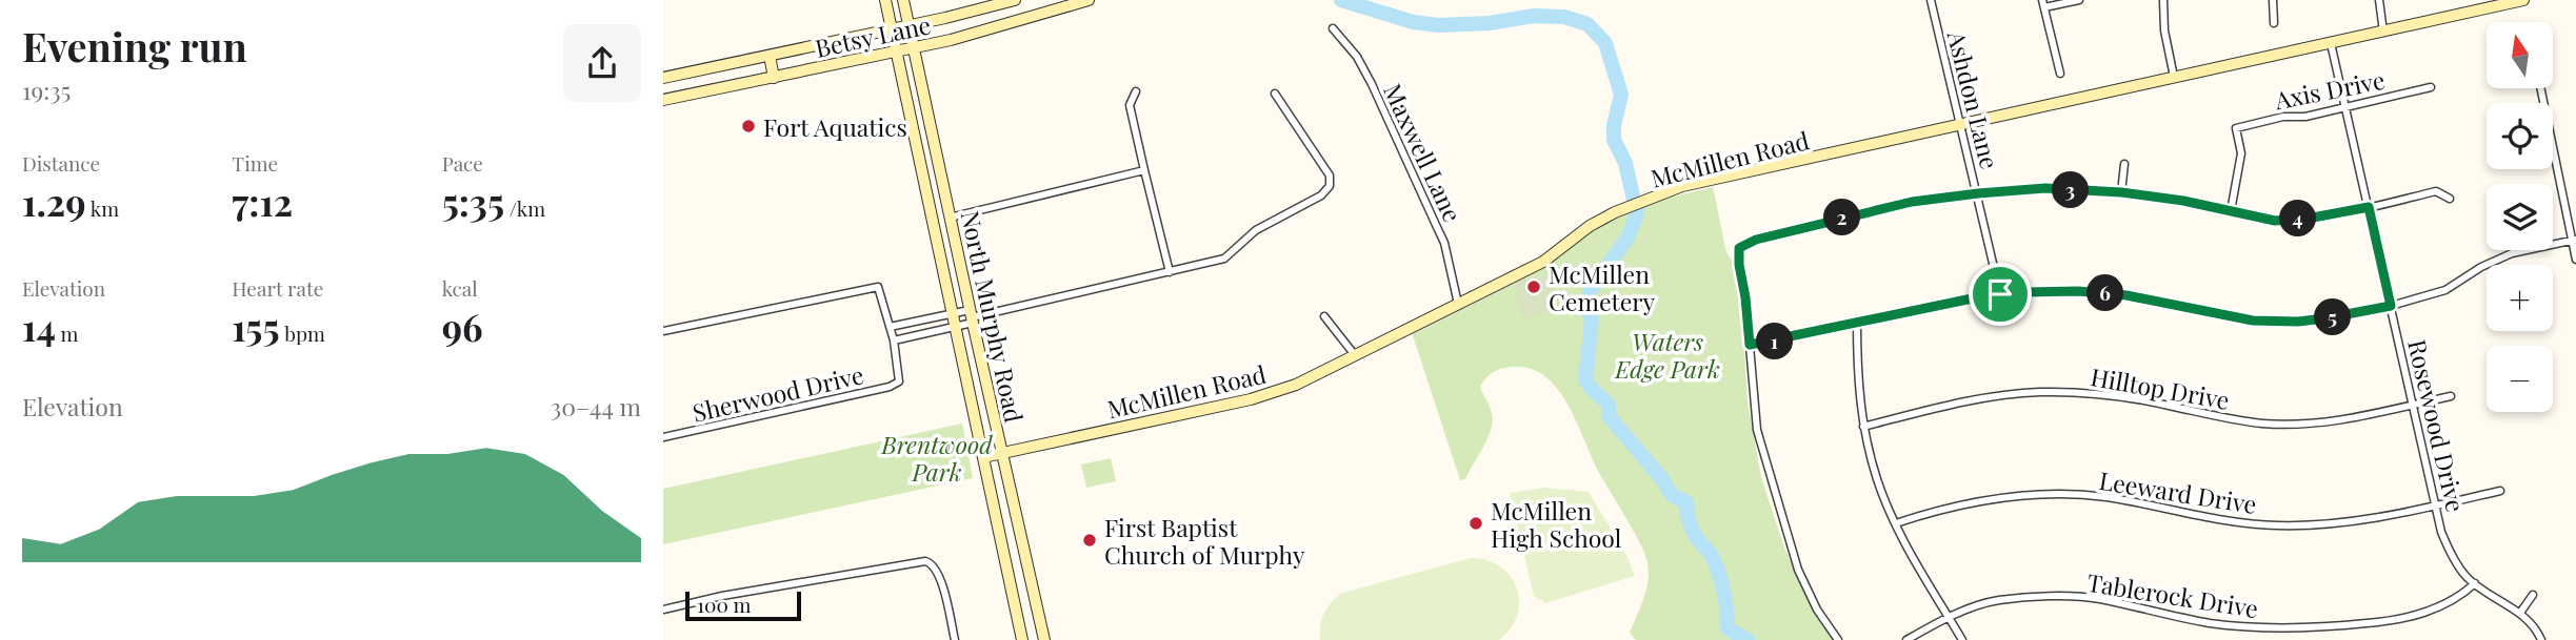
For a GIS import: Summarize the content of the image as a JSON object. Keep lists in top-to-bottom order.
{
  "streets": {
    "main road": ["Betsy Lane", "McMillen Road", "North Murphy Road"],
    "street": [
      "Axis Drive",
      "Ashdon Lane",
      "Maxwell Lane",
      "Hilltop Drive",
      "Sherwood Drive",
      "Rosewood Drive",
      "Leeward Drive",
      "Tablerock Drive"
    ]
  },
  "crossings": [
    ["Betsy Lane", "North Murphy Road"],
    ["Axis Drive", "Rosewood Drive"],
    ["Ashdon Lane", "McMillen Road"],
    ["Maxwell Lane", "McMillen Road"],
    ["McMillen Road", "North Murphy Road"],
    ["McMillen Road", "Rosewood Drive"],
    ["Hilltop Drive", "Rosewood Drive"],
    ["Rosewood Drive", "Leeward Drive"],
    ["Rosewood Drive", "Tablerock Drive"]
  ],
  "parks": ["Waters Edge Park", "Brentwood Park"],
  "places": [
    "Fort Aquatics",
    "McMillen Cemetery",
    "McMillen High School",
    "First Baptist Church of Murphy"
  ],
  "scale_bar": "100 m",
  "north": "top",
  "page": {
    "heading": ["Evening run", "19:35"],
    "map_buttons": ["+", "−"],
    "stats": [
      ["Distance", "1.29 km"],
      ["Time", "7:12"],
      ["Pace", "5:35 /km"],
      ["Elevation", "14 m"],
      ["Heart rate", "155 bpm"],
      ["kcal", "96"]
    ],
    "pins": [
      "3",
      "2",
      "4",
      "6",
      "5",
      "1"
    ],
    "chart": ["Elevation", "30–44 m"],
    "scale": "100 m"
  }
}
